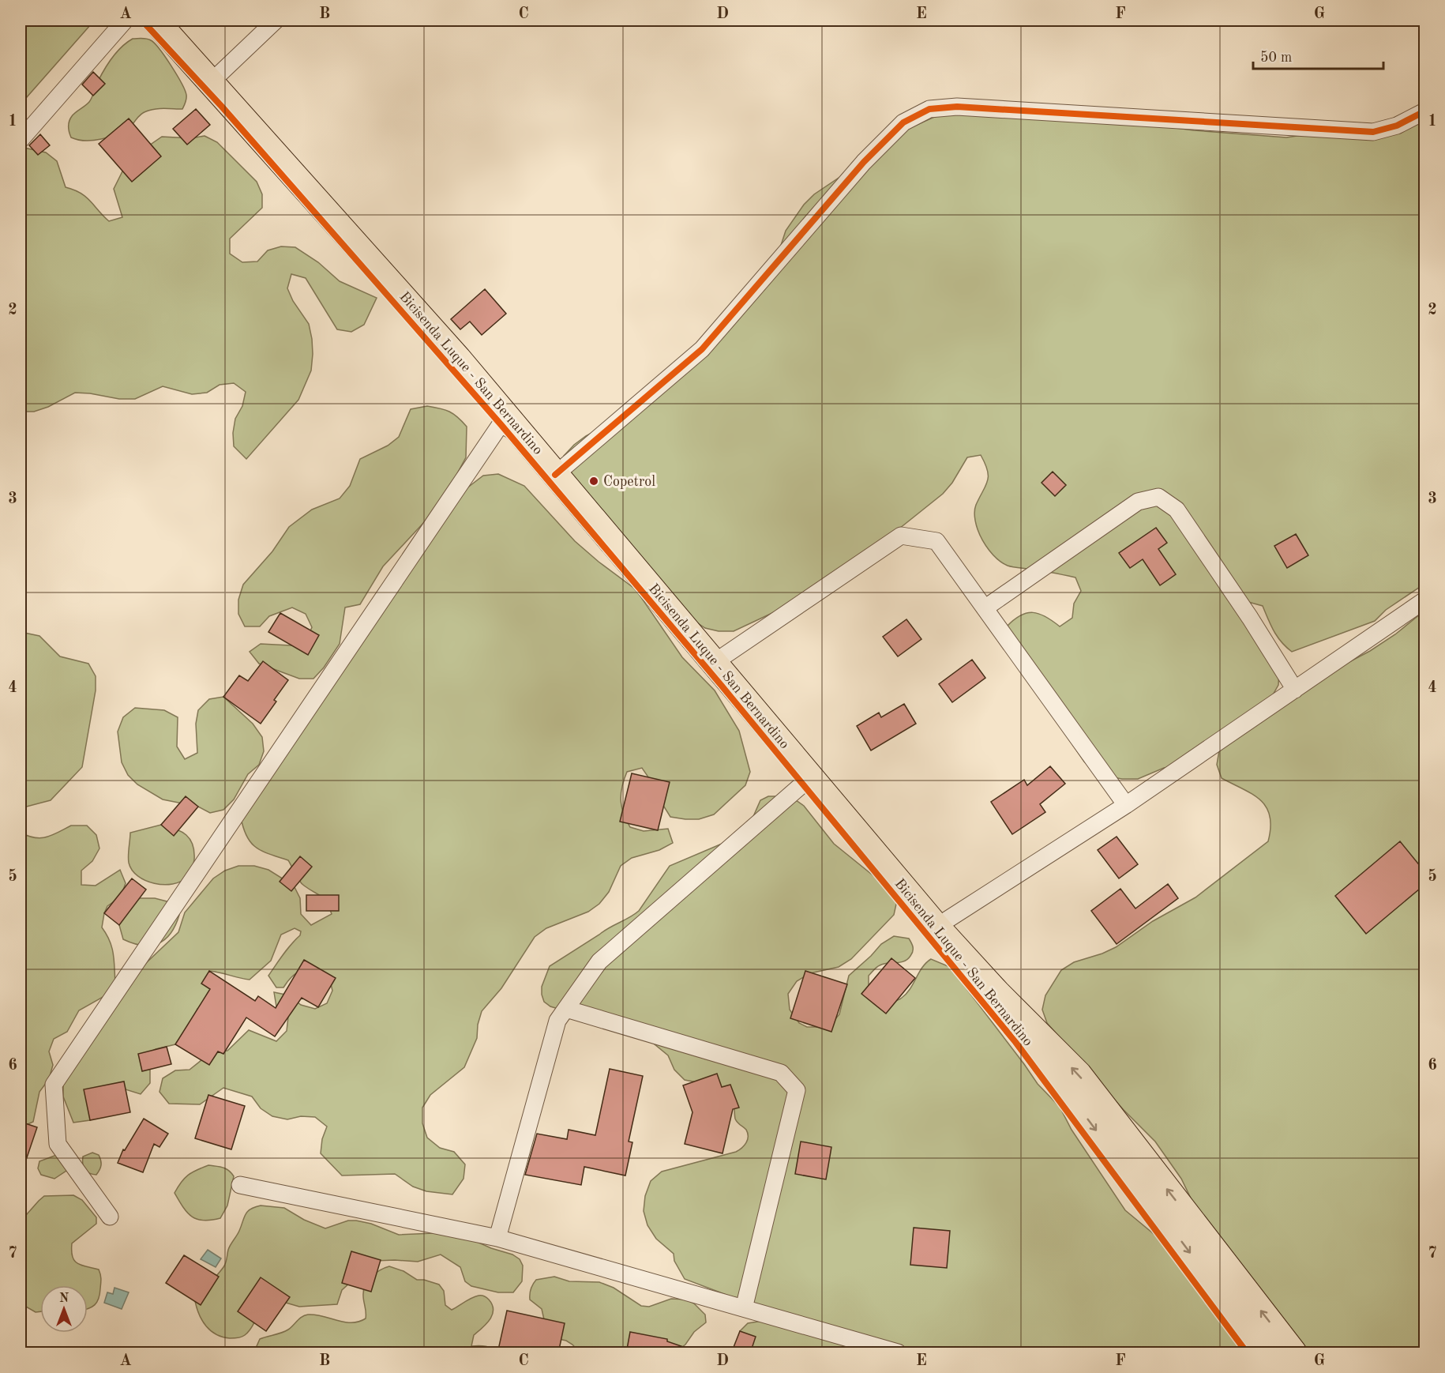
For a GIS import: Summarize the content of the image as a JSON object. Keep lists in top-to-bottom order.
{
  "streets": {
    "cycle path": ["Bicisenda Luque - San Bernardino"]
  },
  "places": ["Copetrol"],
  "scale_bar": "50 m",
  "north": "top",
  "grid": {
    "columns": [
      "A",
      "B",
      "C",
      "D",
      "E",
      "F",
      "G"
    ],
    "rows": [
      "1",
      "2",
      "3",
      "4",
      "5",
      "6",
      "7"
    ]
  }
}
